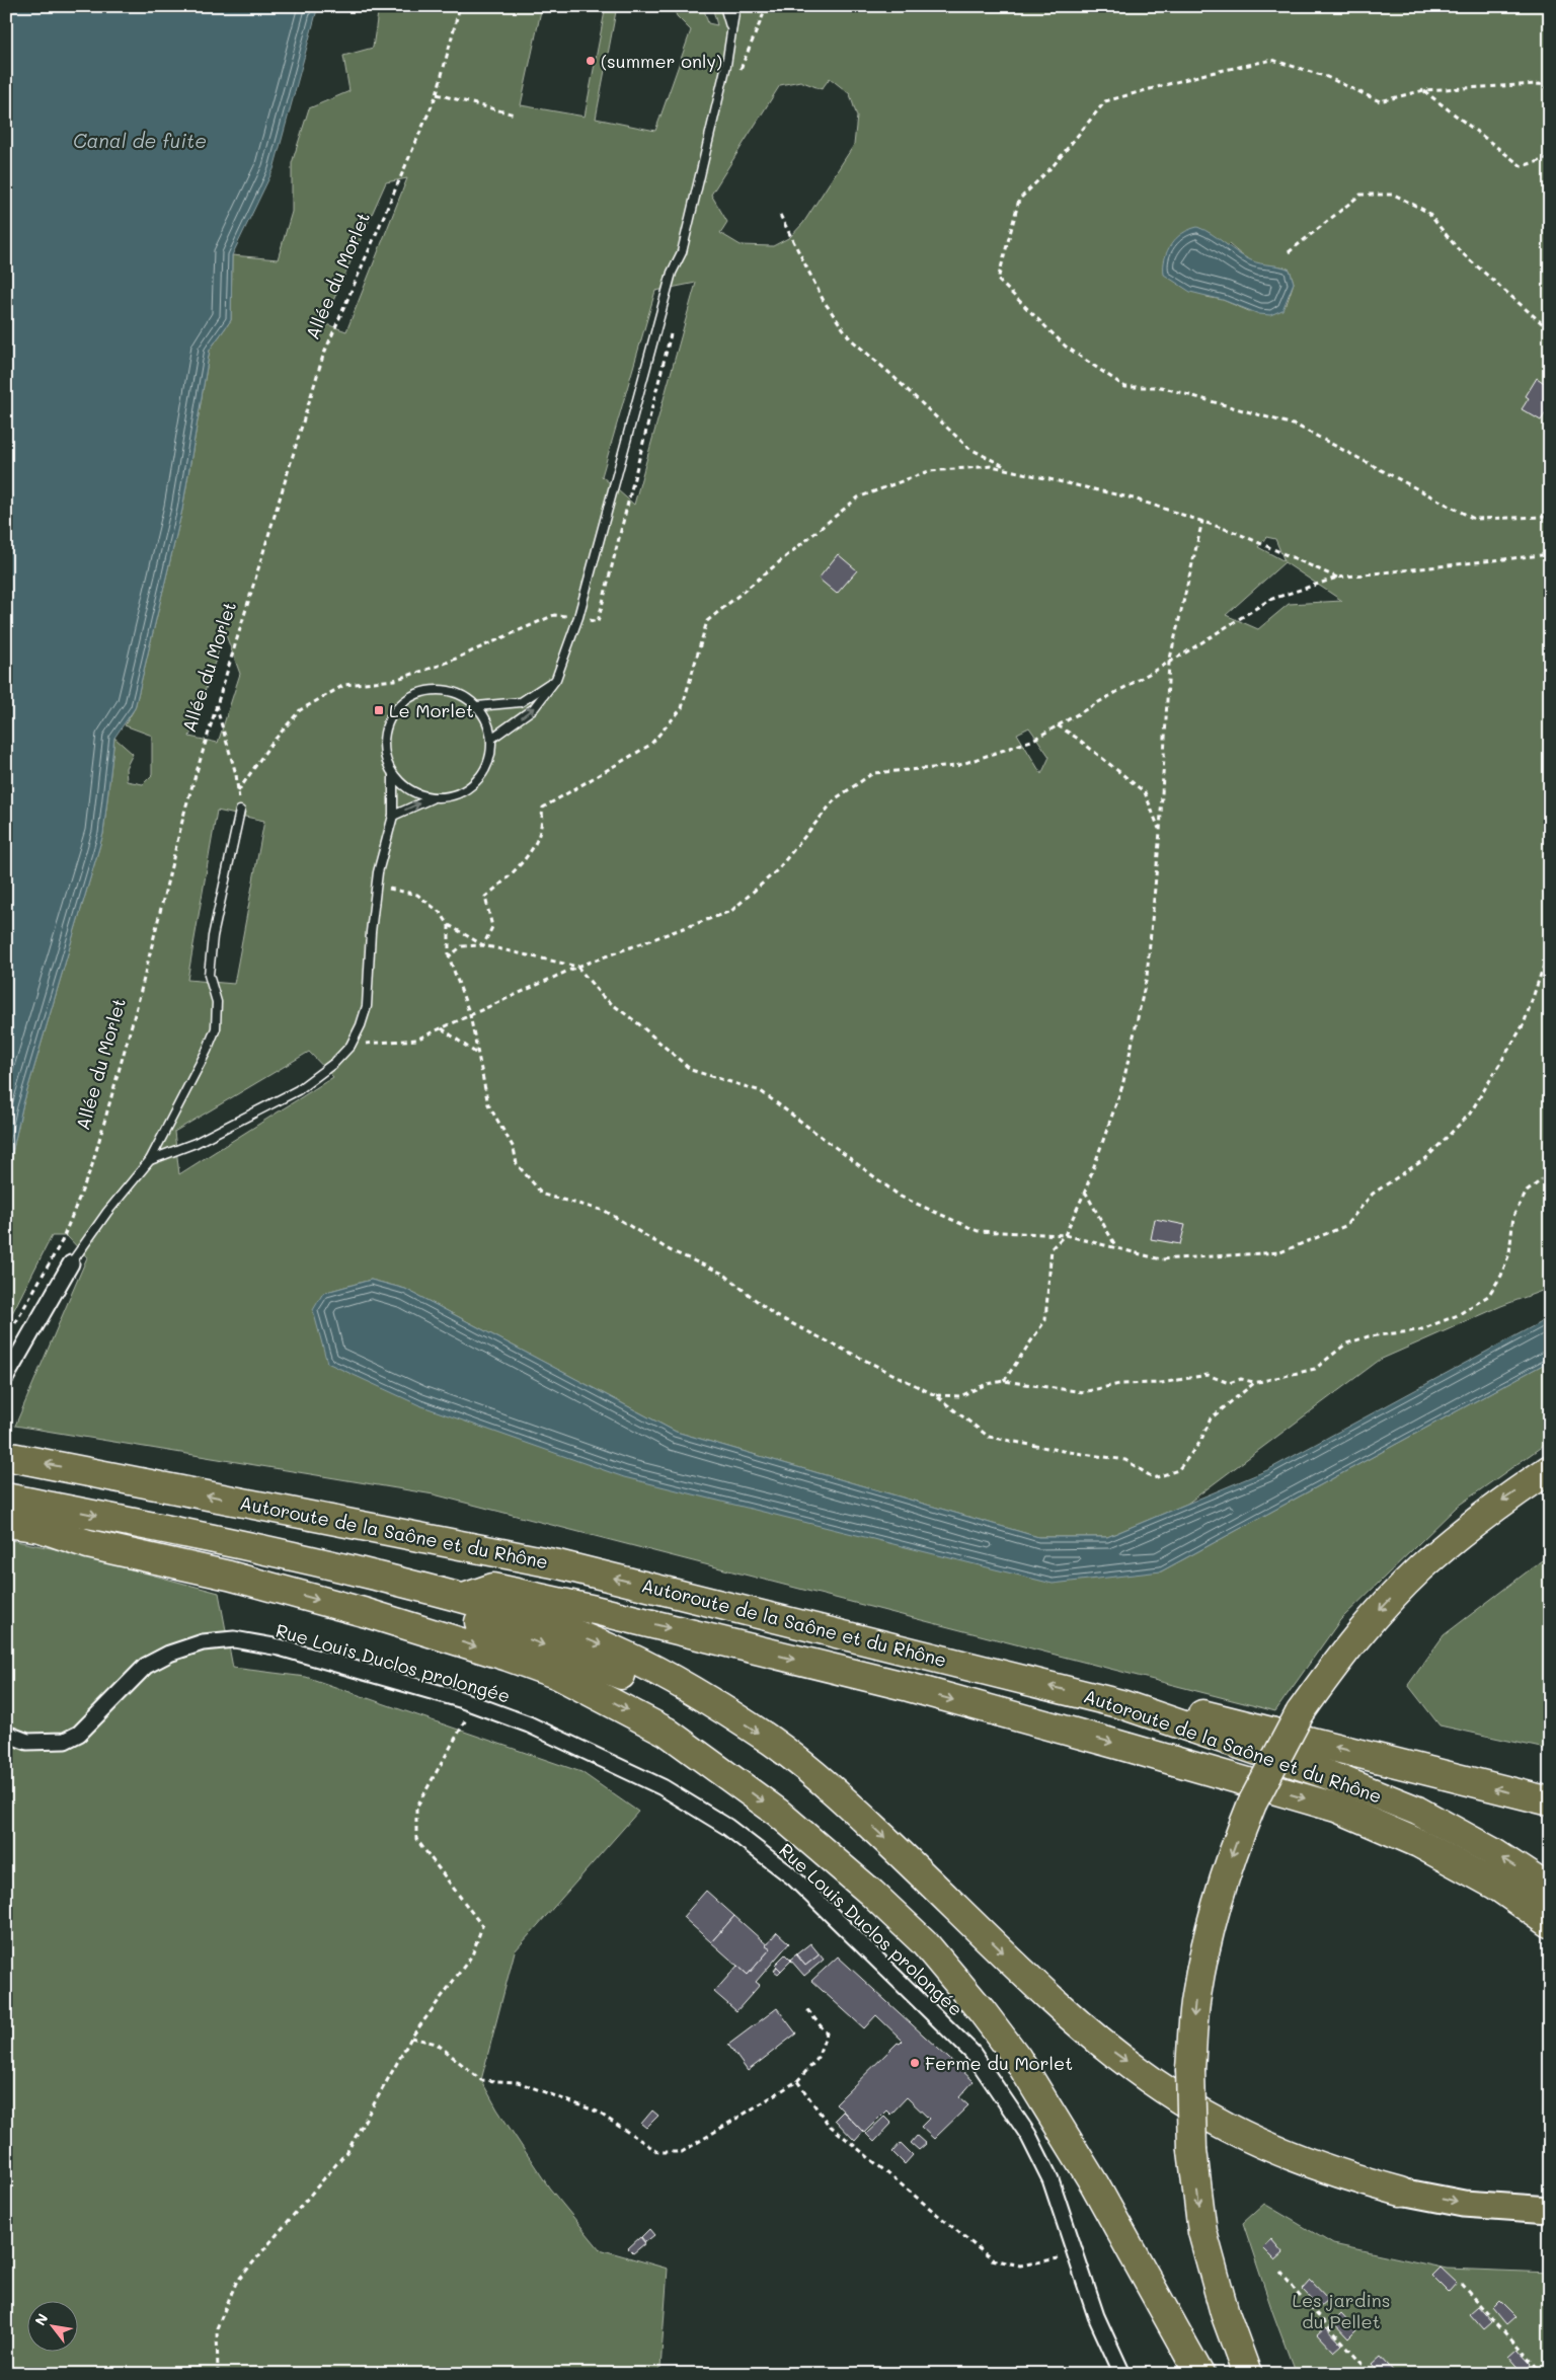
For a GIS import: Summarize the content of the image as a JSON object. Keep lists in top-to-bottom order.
{
  "streets": {
    "highway": ["Autoroute de la Saône et du Rhône"],
    "street": ["Rue Louis Duclos prolongée"],
    "path": ["Allée du Morlet"]
  },
  "water": ["Canal de fuite"],
  "parks": ["Les jardins du Pellet"],
  "places": {
    "other": ["(summer only)", "Ferme du Morlet"],
    "transit": ["Le Morlet"]
  },
  "north": "top left"
}
